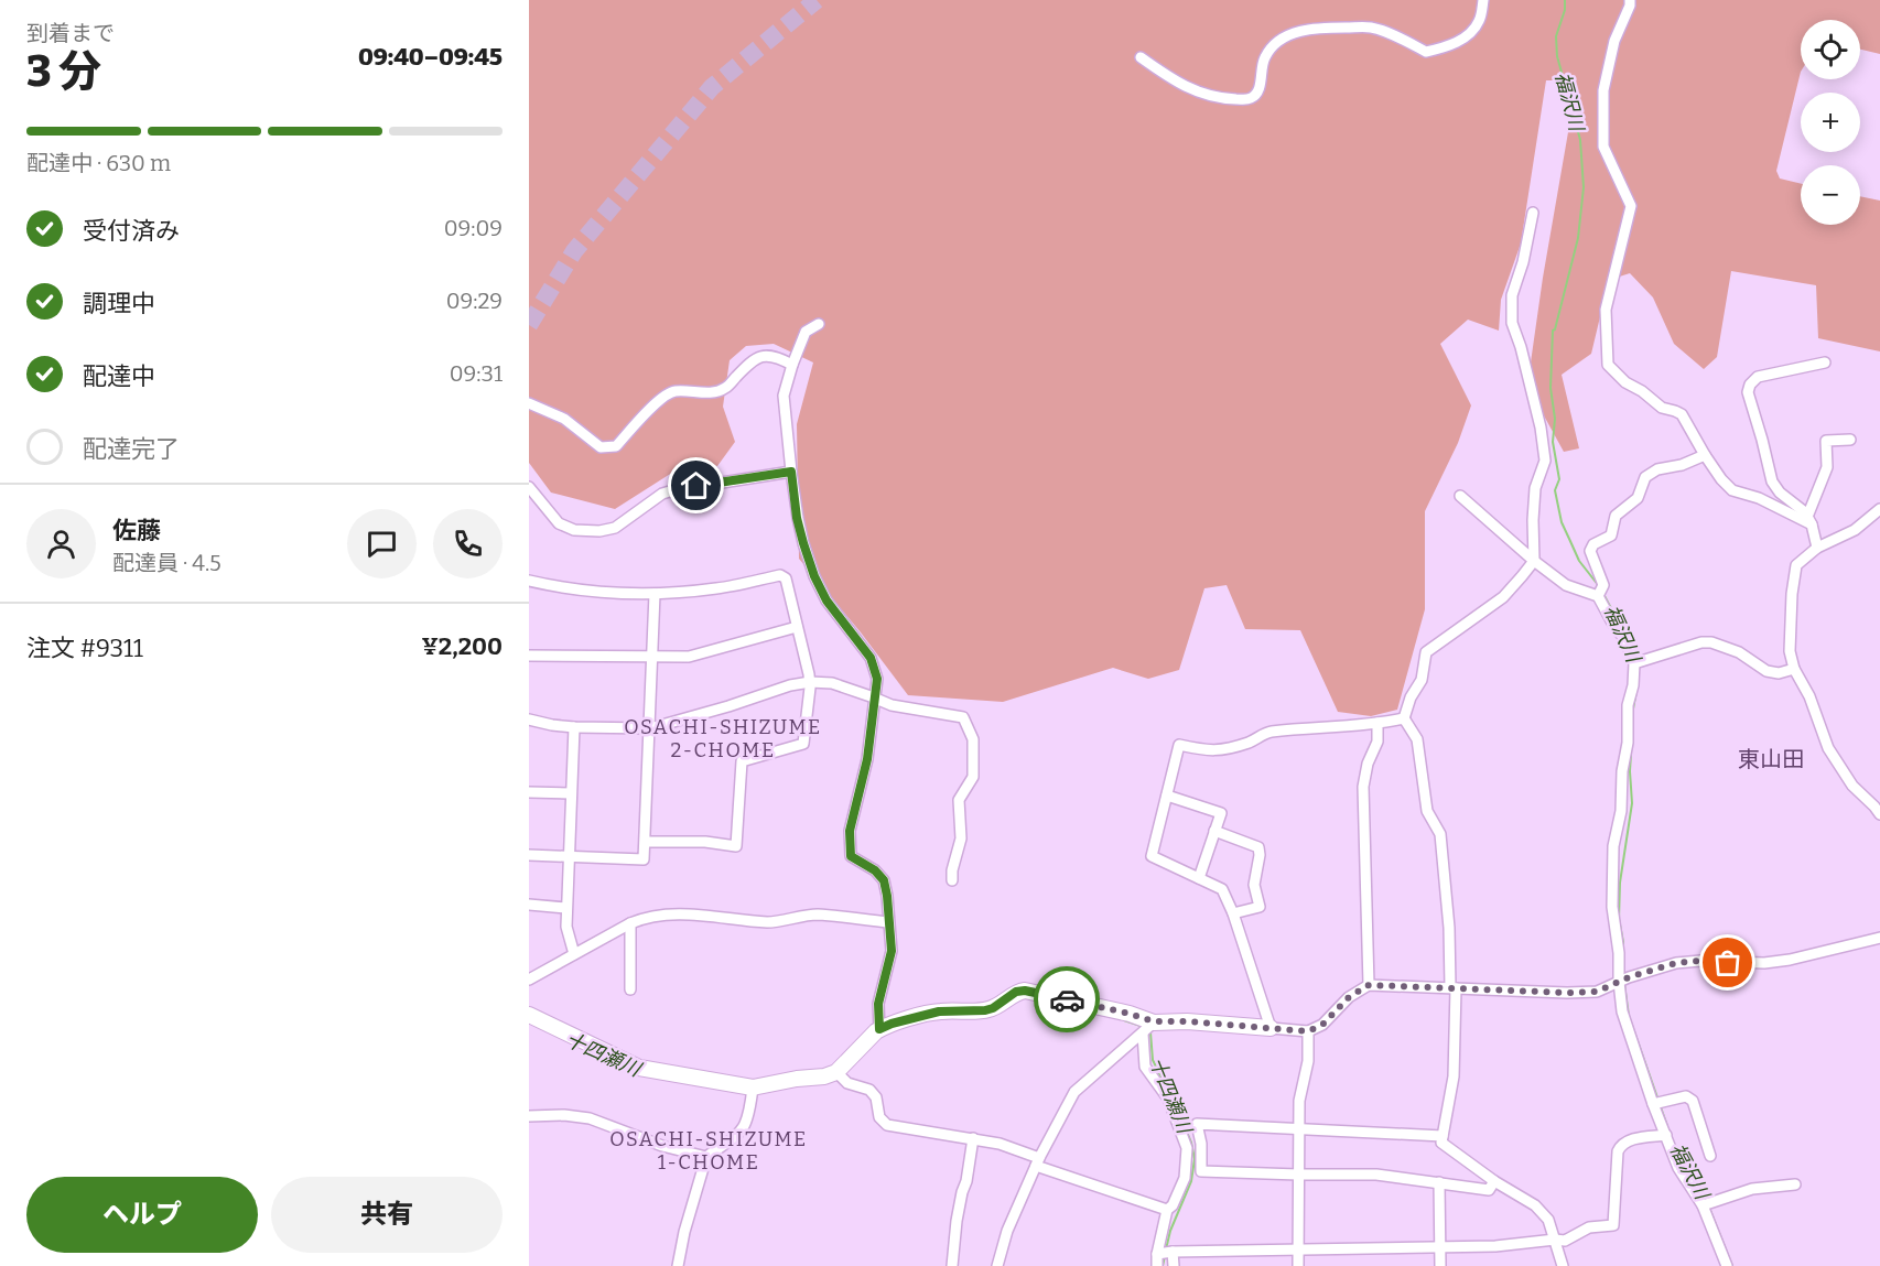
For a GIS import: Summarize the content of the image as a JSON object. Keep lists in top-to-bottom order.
{
  "districts": ["OSACHI-SHIZUME 2-CHOME", "東山田", "OSACHI-SHIZUME 1-CHOME"],
  "water": ["福沢川", "十四瀬川"],
  "page": {
    "heading": ["3 分", "到着まで", "09:40–09:45"],
    "panel": [
      "佐藤",
      "配達員 · 4.5",
      "注文 #9311",
      "¥2,200"
    ],
    "map_buttons": ["+", "−"],
    "bar": "配達中 · 630 m",
    "list": [
      ["受付済み", "09:09"],
      ["調理中", "09:29"],
      ["配達中", "09:31"],
      "配達完了"
    ],
    "buttons": ["ヘルプ", "共有"]
  }
}
